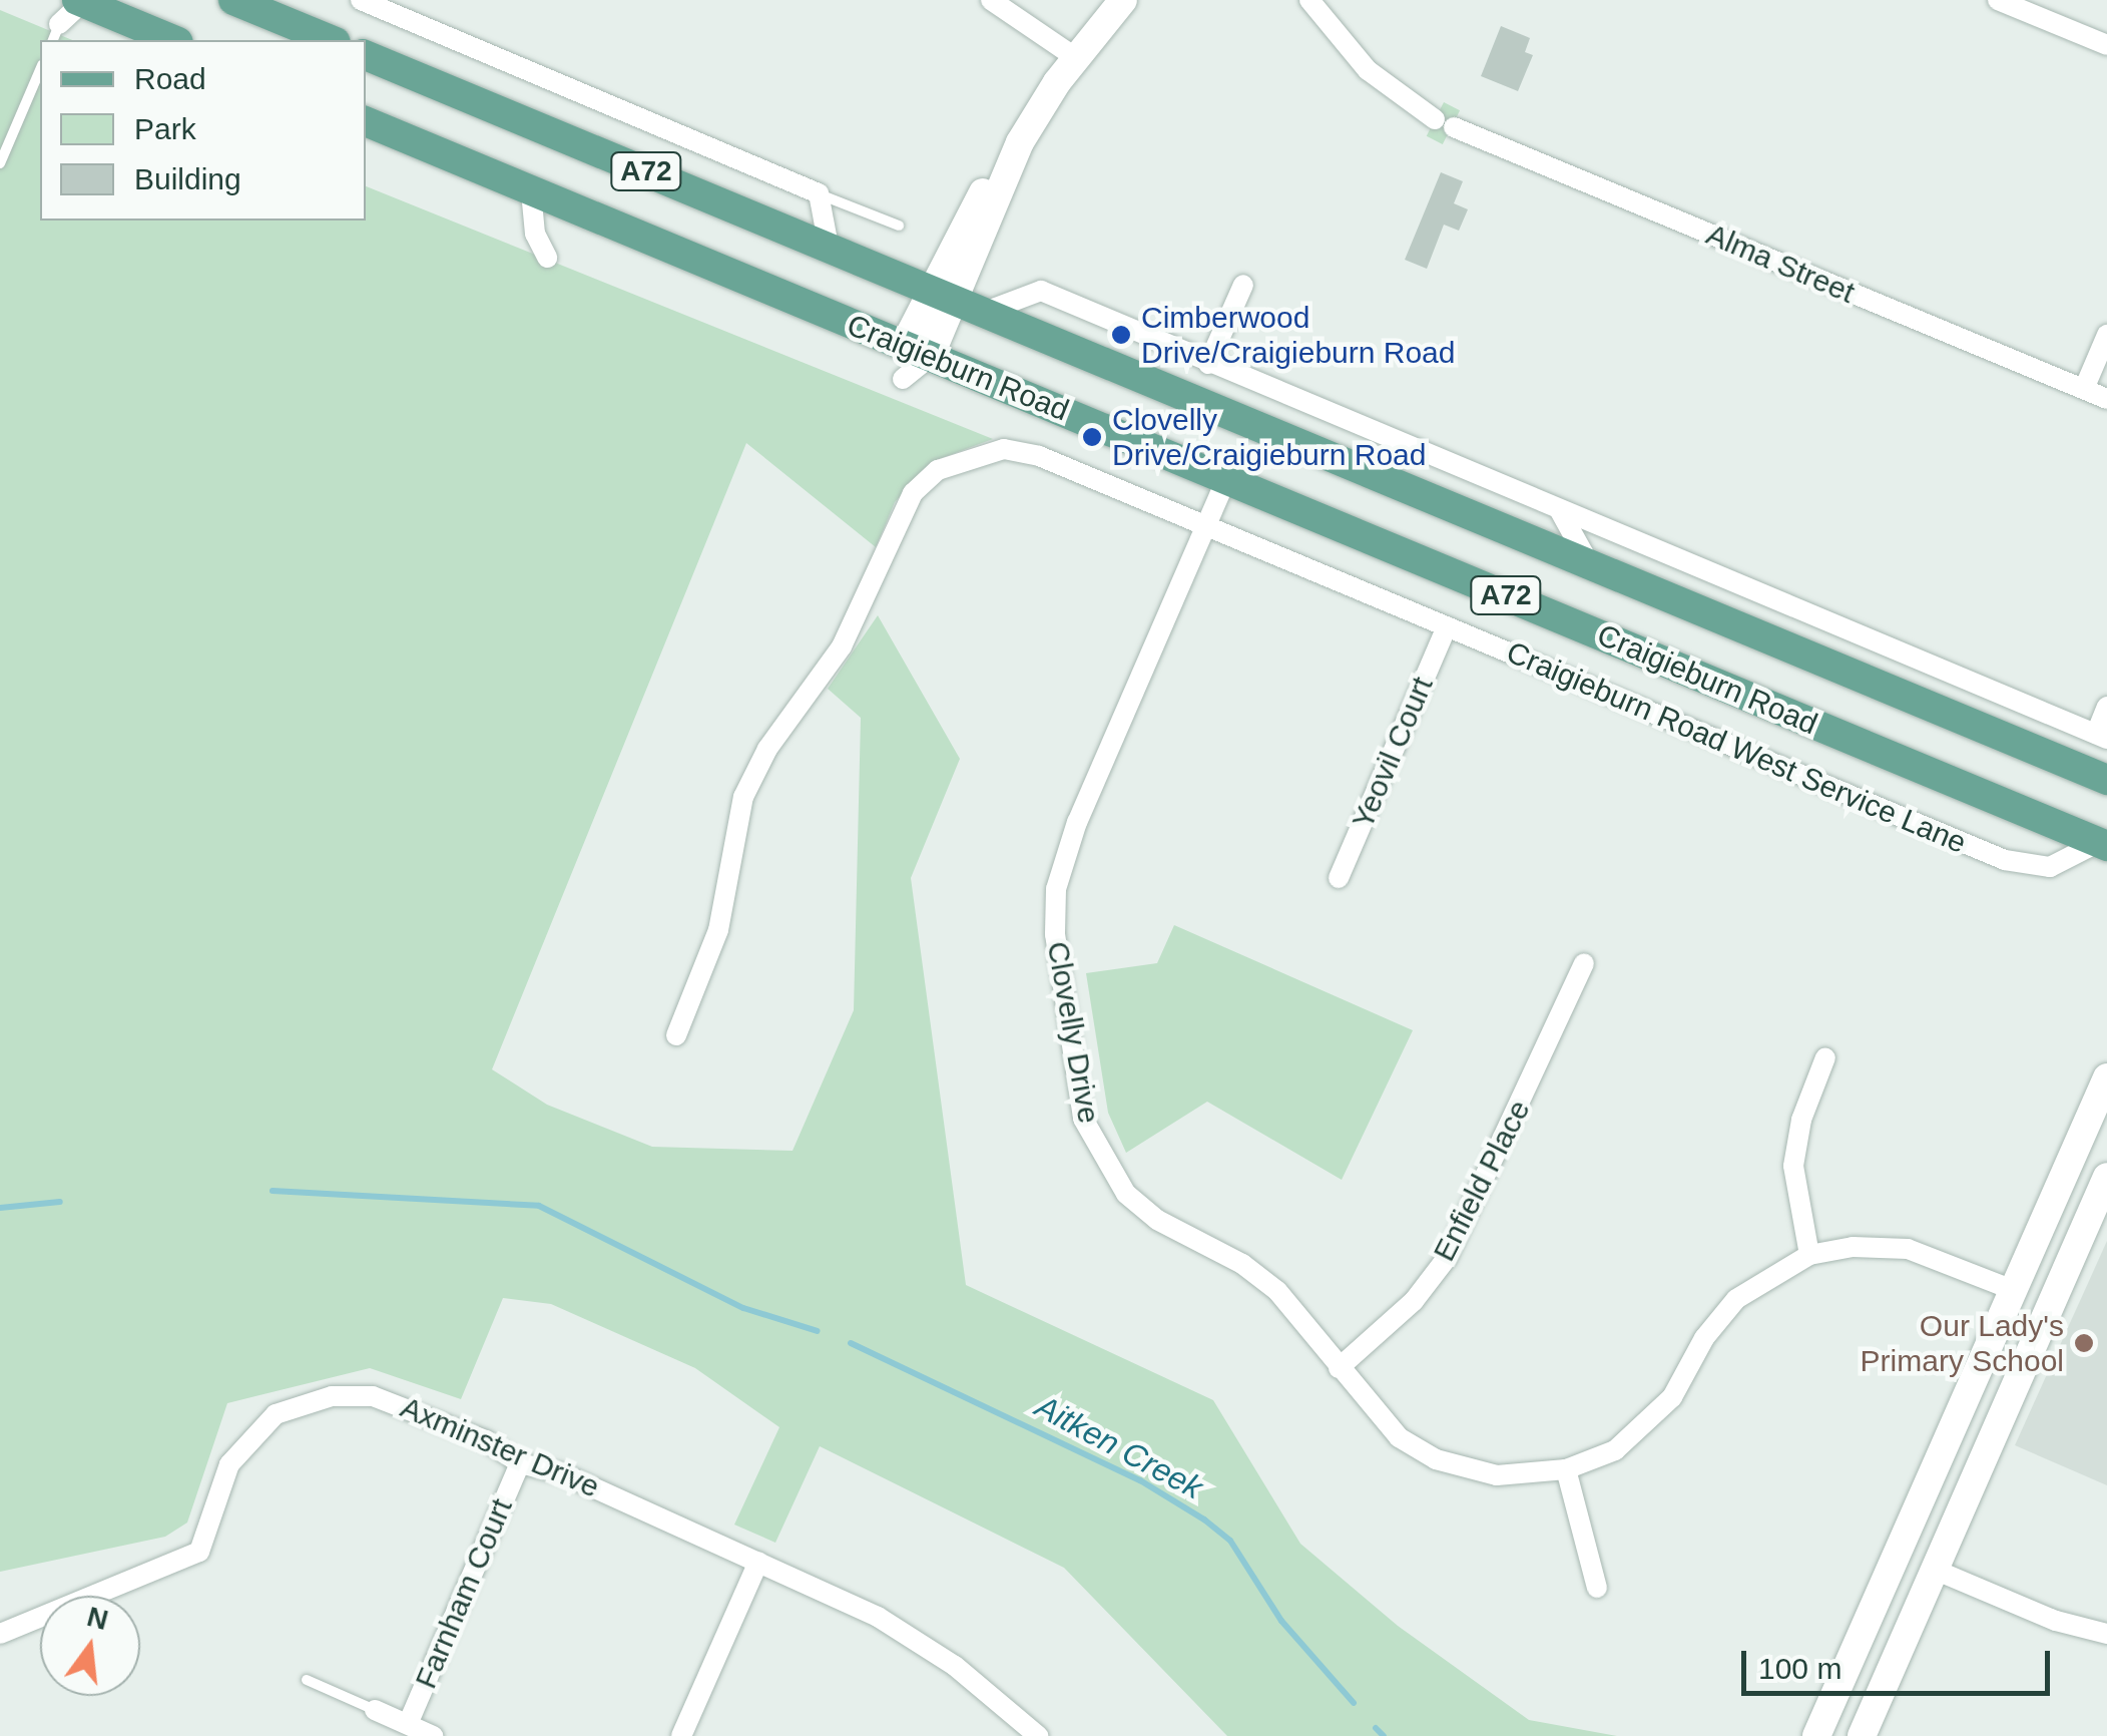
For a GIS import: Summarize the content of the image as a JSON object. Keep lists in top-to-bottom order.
{
  "streets": {
    "main road": ["A72", "Craigieburn Road"],
    "street": [
      "Alma Street",
      "Craigieburn Road West Service Lane",
      "Yeovil Court",
      "Clovelly Drive",
      "Enfield Place",
      "Axminster Drive",
      "Farnham Court"
    ]
  },
  "crossings": [
    ["Craigieburn Road", "Craigieburn Road West Service Lane"],
    ["Craigieburn Road", "Clovelly Drive"],
    ["Craigieburn Road West Service Lane", "Yeovil Court"],
    ["Craigieburn Road West Service Lane", "Clovelly Drive"],
    ["Clovelly Drive", "Enfield Place"],
    ["Axminster Drive", "Farnham Court"]
  ],
  "water": ["Aitken Creek"],
  "places": ["Cimberwood Drive/Craigieburn Road", "Clovelly Drive/Craigieburn Road", "Our Lady's Primary School"],
  "legend": ["Road", "Park", "Building"],
  "scale_bar": "100 m",
  "north": "top"
}
